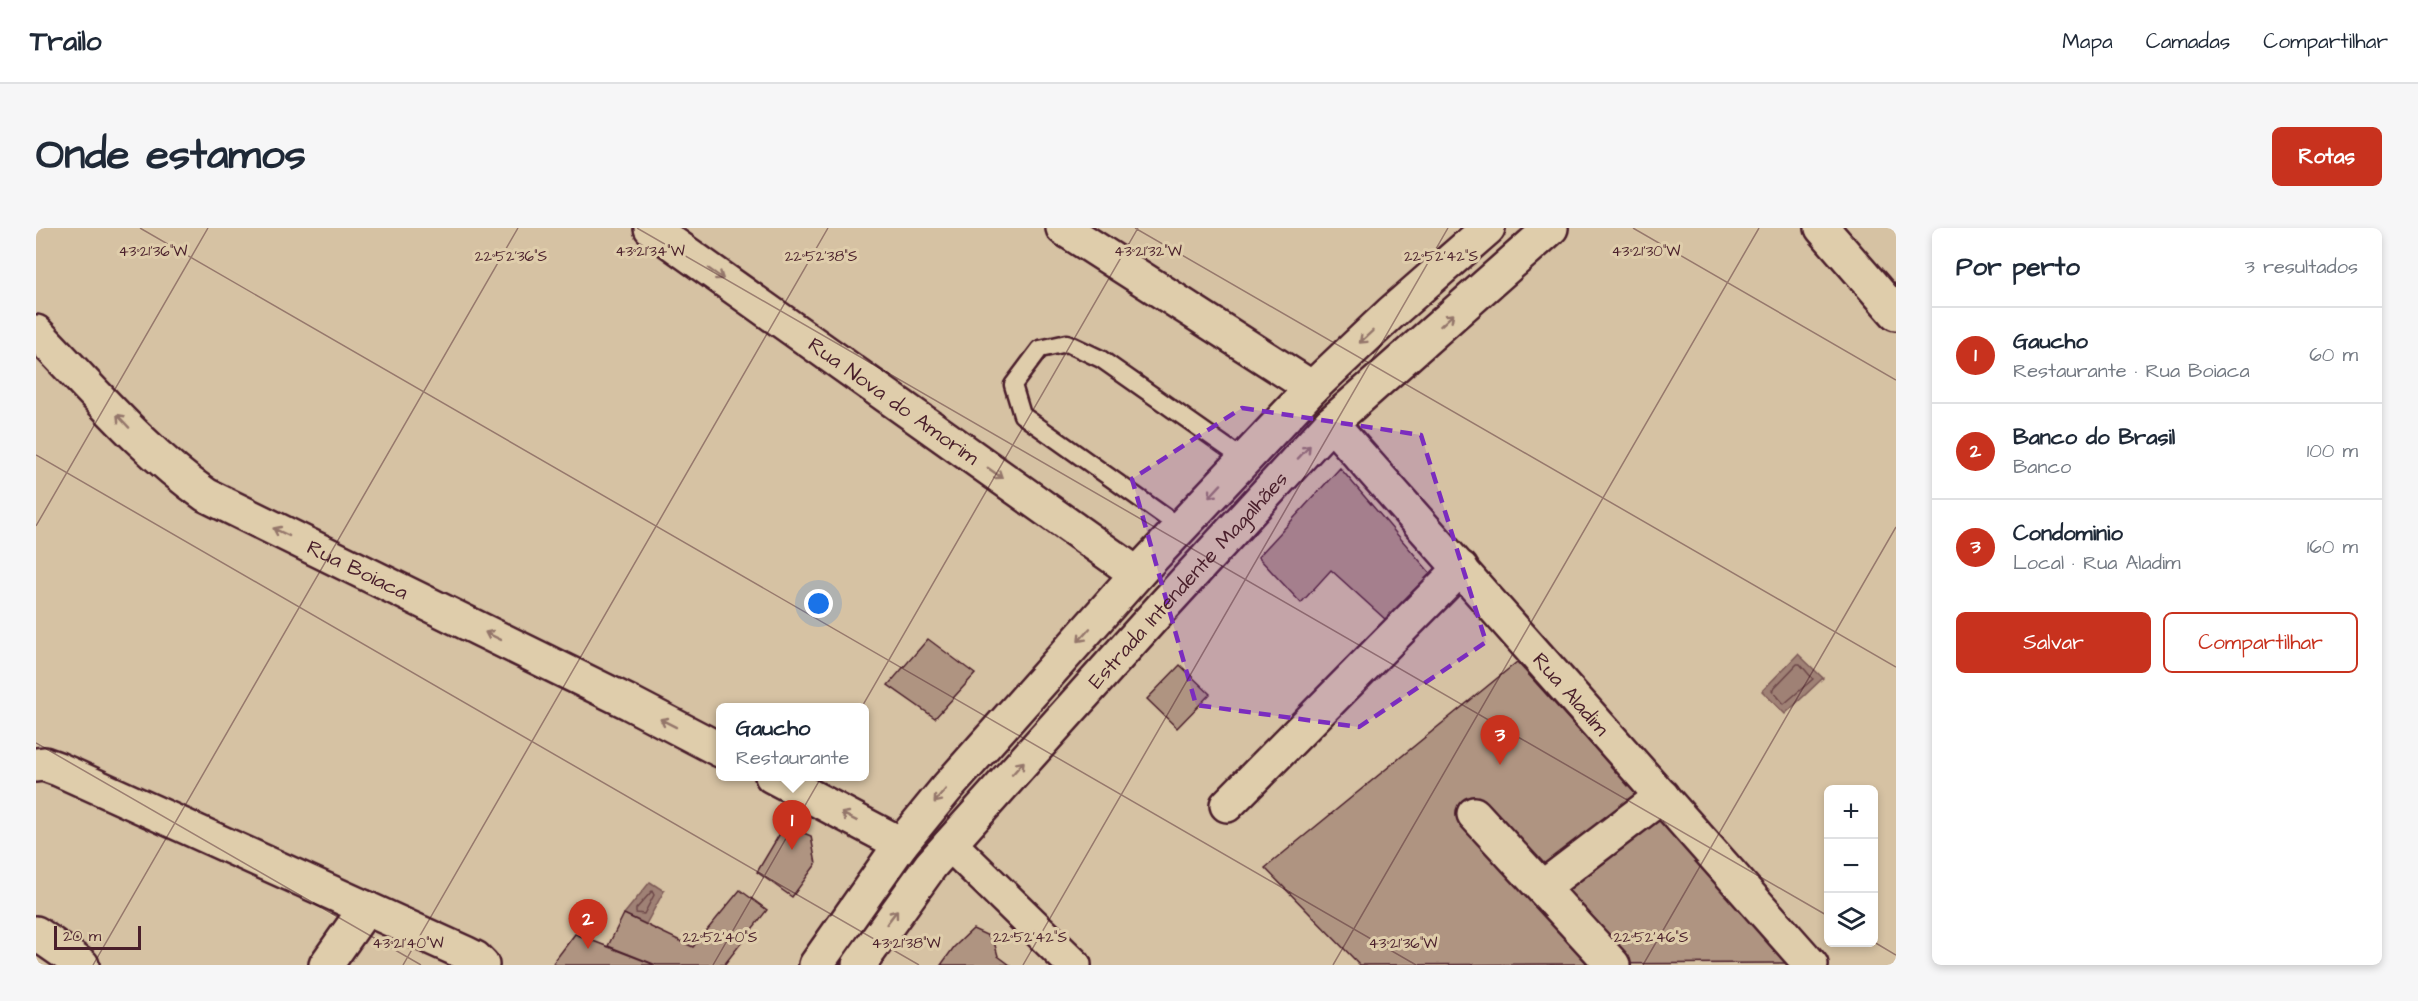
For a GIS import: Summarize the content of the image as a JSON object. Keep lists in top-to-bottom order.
{
  "streets": {
    "street": [
      "Rua Nova do Amorim",
      "Rua Boiaca",
      "Estrada Intendente Magalhães",
      "Rua Aladim"
    ]
  },
  "crossings": [
    ["Rua Nova do Amorim", "Estrada Intendente Magalhães"],
    ["Estrada Intendente Magalhães", "Rua Aladim"]
  ],
  "one_way": ["Rua Boiaca"],
  "scale_bar": "20 m",
  "page": {
    "header": "Trailo",
    "nav": ["Mapa", "Camadas", "Compartilhar"],
    "title": "Onde estamos",
    "buttons": [
      "Rotas",
      ["Salvar", "Compartilhar"]
    ],
    "heading": ["Por perto", "3 resultados"],
    "list": [
      {
        "mark": "1",
        "name": "Gaucho",
        "note": "Restaurante · Rua Boiaca",
        "value": "60 m"
      },
      {
        "mark": "2",
        "name": "Banco do Brasil",
        "note": "Banco",
        "value": "100 m"
      },
      {
        "mark": "3",
        "name": "Condominio",
        "note": "Local · Rua Aladim",
        "value": "160 m"
      }
    ],
    "popup": ["Gaucho", "Restaurante"],
    "pins": ["3", "1", "2"],
    "map_buttons": ["+", "−"],
    "scale": "20 m"
  },
  "coordinates": [
    "43°21'36\"W",
    "43°21'34\"W",
    "43°21'32\"W",
    "43°21'30\"W",
    "22°52'36\"S",
    "22°52'38\"S",
    "22°52'42\"S",
    "22°52'40\"S",
    "22°52'46\"S",
    "43°21'40\"W",
    "43°21'38\"W"
  ]
}
